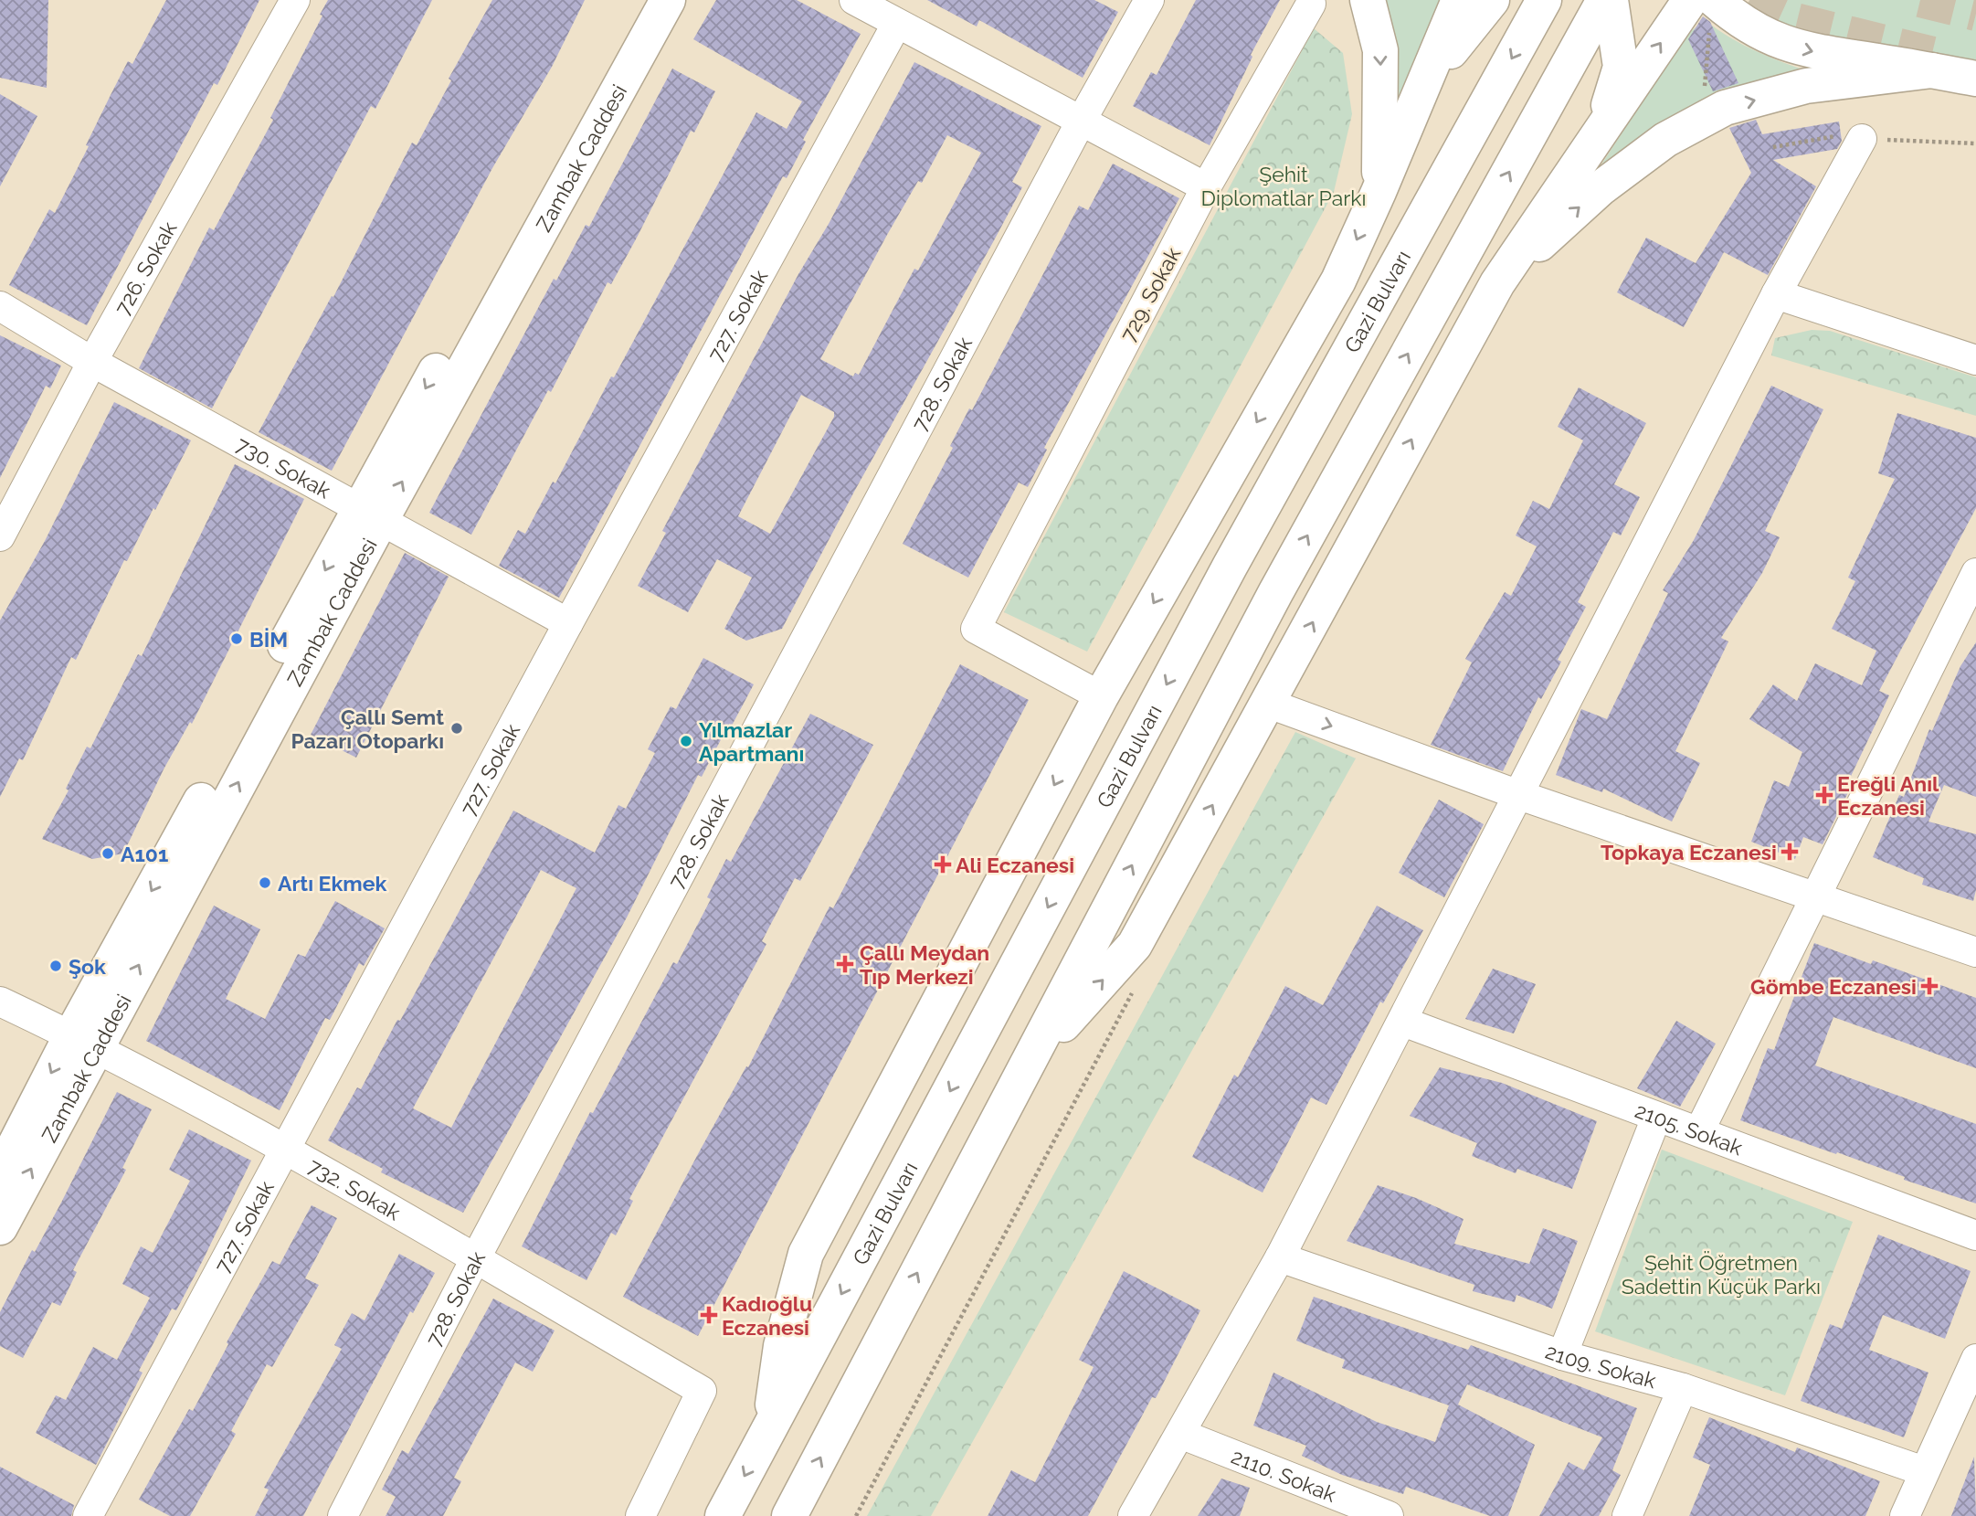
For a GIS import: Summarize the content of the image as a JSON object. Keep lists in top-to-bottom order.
{
  "streets": {
    "main road": ["Zambak Caddesi", "Gazi Bulvarı"],
    "street": [
      "726. Sokak",
      "729. Sokak",
      "727. Sokak",
      "728. Sokak",
      "730. Sokak",
      "2105. Sokak",
      "732. Sokak",
      "2109. Sokak",
      "2110. Sokak"
    ]
  },
  "crossings": [
    ["Zambak Caddesi", "730. Sokak"],
    ["Zambak Caddesi", "732. Sokak"],
    ["726. Sokak", "730. Sokak"],
    ["727. Sokak", "730. Sokak"],
    ["727. Sokak", "732. Sokak"],
    ["728. Sokak", "732. Sokak"]
  ],
  "parks": ["Şehit Diplomatlar Parkı", "Şehit Öğretmen Sadettin Küçük Parkı"],
  "places": {
    "other": [
      "BİM",
      "Çallı Semt Pazarı Otoparkı",
      "Yılmazlar Apartmanı",
      "A101",
      "Artı Ekmek",
      "Şok"
    ],
    "health": [
      "Ereğli Anıl Eczanesi",
      "Topkaya Eczanesi",
      "Ali Eczanesi",
      "Çallı Meydan Tıp Merkezi",
      "Gömbe Eczanesi",
      "Kadıoğlu Eczanesi"
    ]
  }
}
